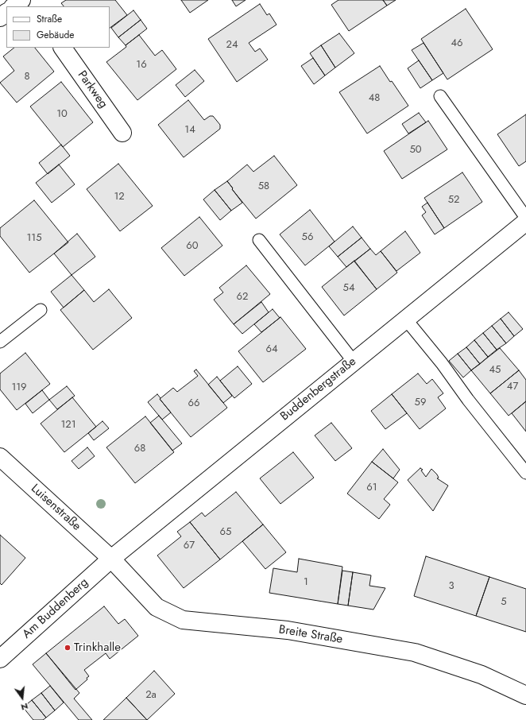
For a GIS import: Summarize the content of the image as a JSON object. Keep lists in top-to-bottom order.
{
  "streets": {
    "street": [
      "Parkweg",
      "Buddenbergstraße",
      "Luisenstraße",
      "Am Buddenberg",
      "Breite Straße"
    ]
  },
  "crossings": [
    ["Buddenbergstraße", "Luisenstraße"],
    ["Buddenbergstraße", "Am Buddenberg"],
    ["Buddenbergstraße", "Breite Straße"],
    ["Luisenstraße", "Am Buddenberg"],
    ["Luisenstraße", "Breite Straße"],
    ["Am Buddenberg", "Breite Straße"]
  ],
  "places": ["Trinkhalle"],
  "house_numbers": [
    "46",
    "24",
    "16",
    "8",
    "48",
    "10",
    "14",
    "50",
    "58",
    "12",
    "52",
    "56",
    "115",
    "60",
    "54",
    "62",
    "64",
    "45",
    "47",
    "119",
    "59",
    "66",
    "121",
    "68",
    "61",
    "65",
    "67",
    "1",
    "3",
    "5",
    "2a"
  ],
  "legend": ["Straße", "Gebäude"],
  "north": "bottom"
}
